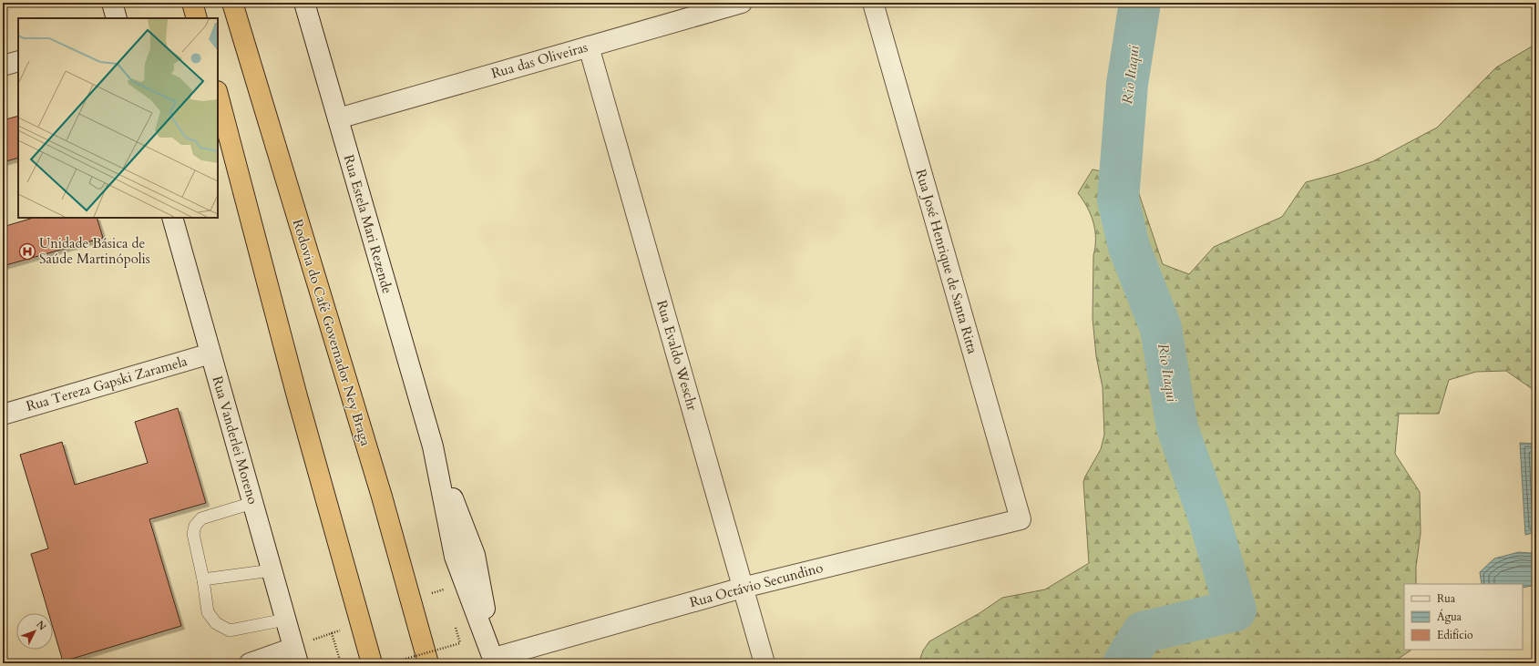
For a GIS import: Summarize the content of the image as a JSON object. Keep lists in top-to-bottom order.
{
  "streets": {
    "highway": ["Rodovia do Café Governador Ney Braga"],
    "street": [
      "Rua das Oliveiras",
      "Rua Estela Mari Rezende",
      "Rua José Henrique de Santa Ritta",
      "Rua Evaldo Weschr",
      "Rua Tereza Gapski Zaramela",
      "Rua Vanderlei Moreno",
      "Rua Octávio Secundino"
    ]
  },
  "crossings": [
    ["Rua das Oliveiras", "Rua Estela Mari Rezende"],
    ["Rua das Oliveiras", "Rua Evaldo Weschr"],
    ["Rua Estela Mari Rezende", "Rua Octávio Secundino"],
    ["Rua José Henrique de Santa Ritta", "Rua Octávio Secundino"],
    ["Rua Evaldo Weschr", "Rua Octávio Secundino"],
    ["Rua Tereza Gapski Zaramela", "Rua Vanderlei Moreno"]
  ],
  "water": ["Rio Itaqui"],
  "places": {
    "hospital": ["Unidade Básica de Saúde Martinópolis"]
  },
  "legend": ["Rua", "Água", "Edifício"],
  "north": "top right"
}
